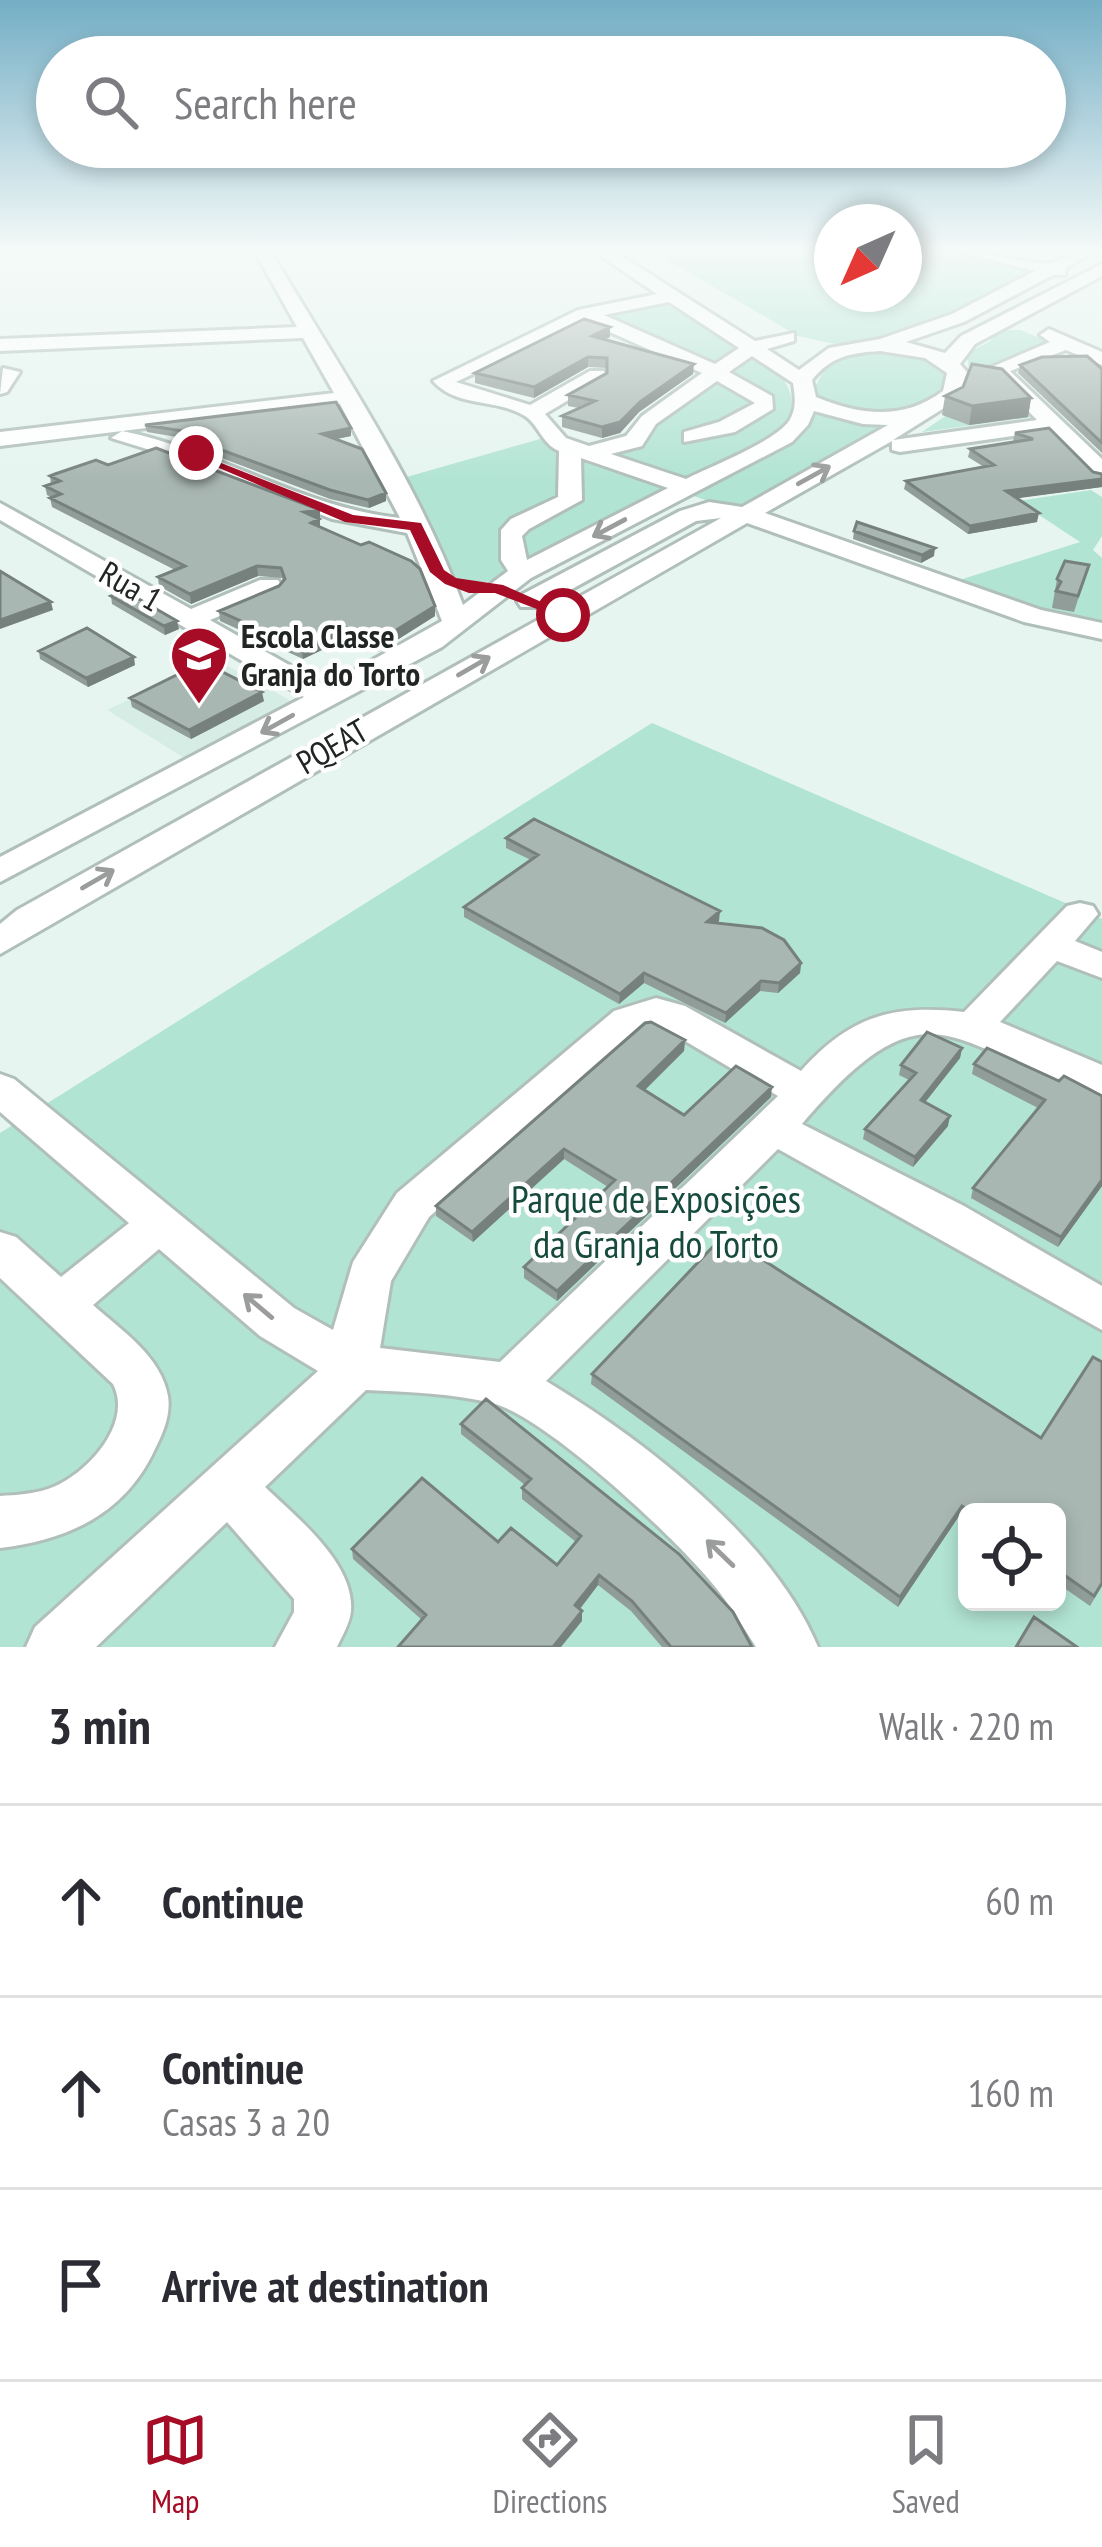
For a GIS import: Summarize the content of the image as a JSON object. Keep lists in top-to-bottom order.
{
  "streets": {
    "street": ["Rua 1", "PQEAT"]
  },
  "crossings": [
    ["Rua 1", "PQEAT"]
  ],
  "parks": ["Parque de Exposições da Granja do Torto"],
  "places": {
    "school or university": ["Escola Classe Granja do Torto"]
  },
  "north": "bottom left",
  "page": {
    "search": "Search here",
    "heading": ["3 min", "Walk · 220 m"],
    "list": [
      ["Continue", "60 m"],
      ["Continue", "Casas 3 a 20", "160 m"],
      "Arrive at destination"
    ],
    "nav": ["Map", "Directions", "Saved"]
  }
}
